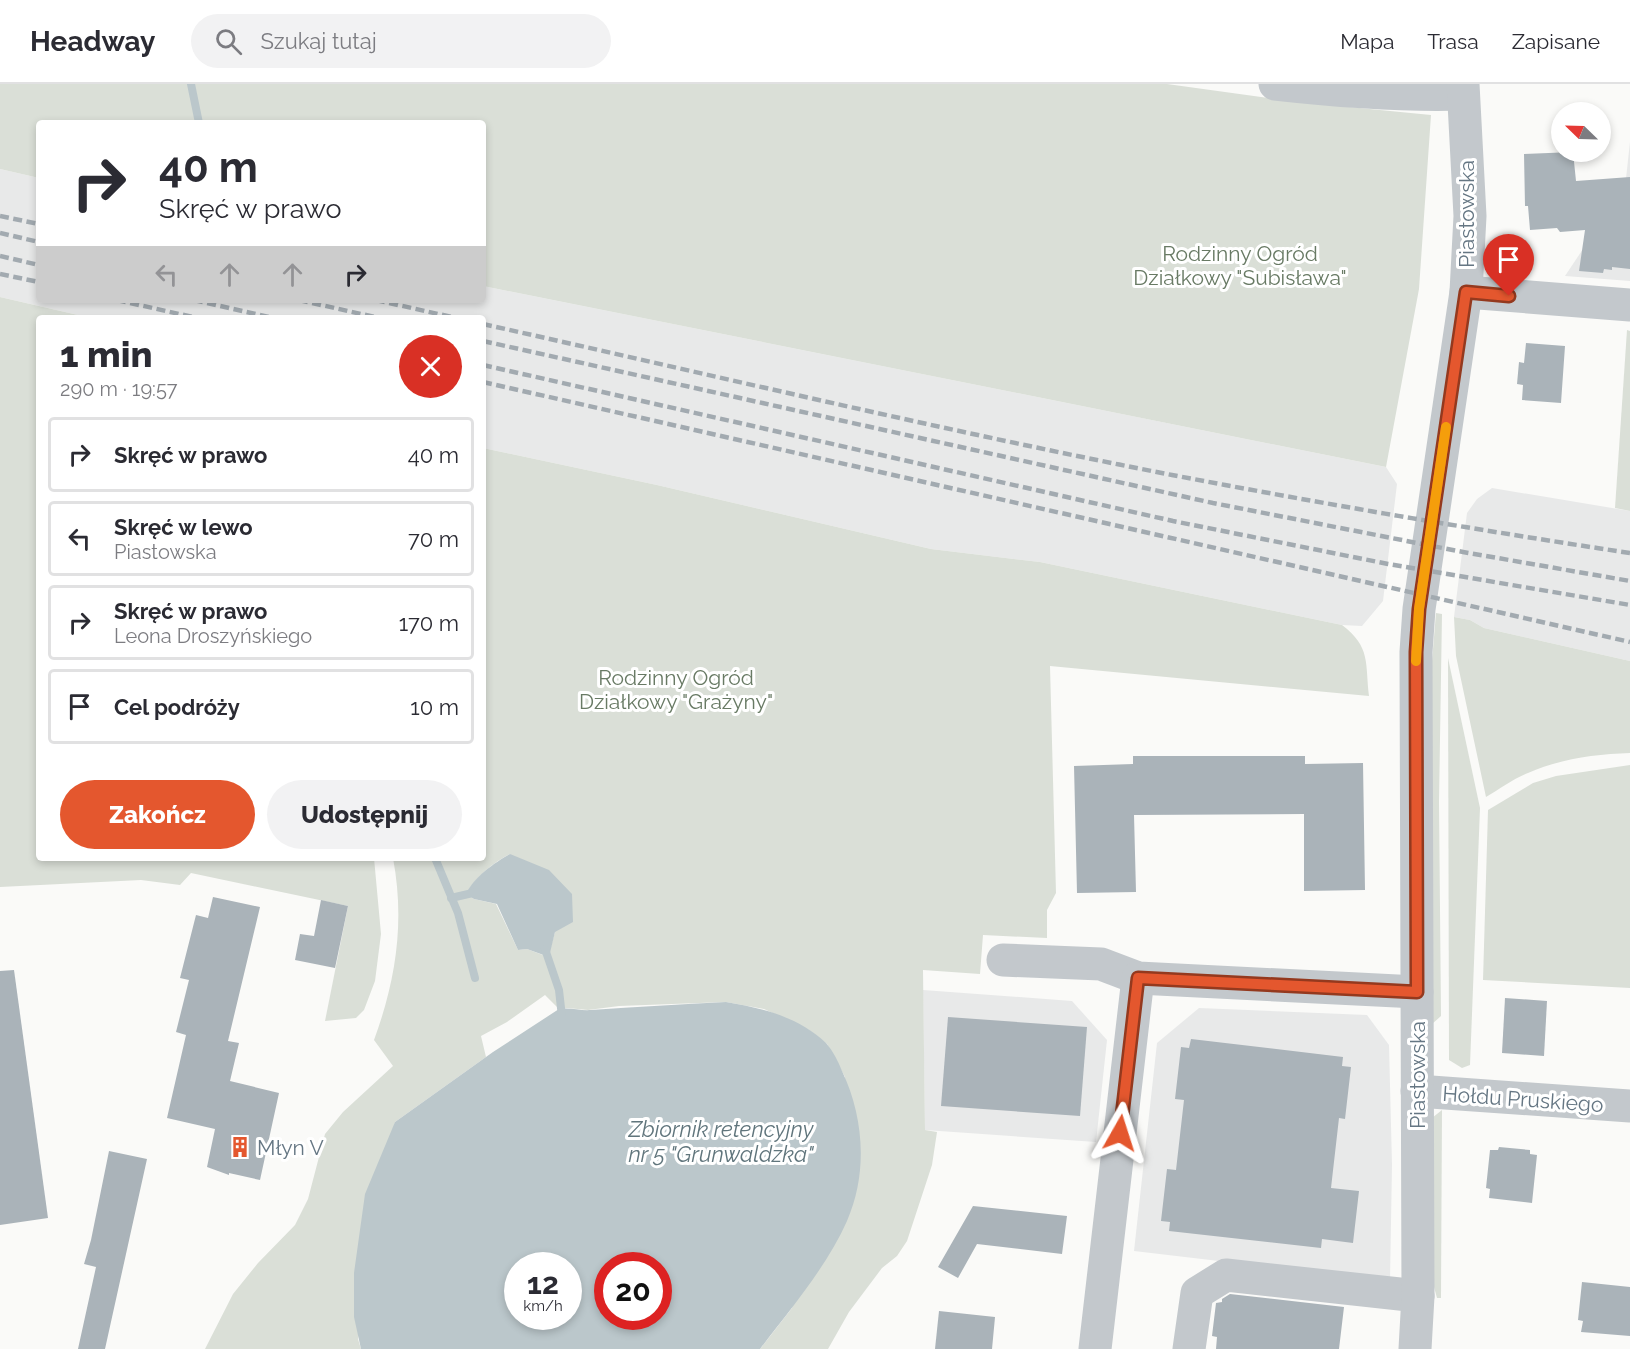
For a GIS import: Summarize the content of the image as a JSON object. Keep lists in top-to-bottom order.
{
  "streets": {
    "street": ["Piastowska", "Hołdu Pruskiego"]
  },
  "crossings": [
    ["Piastowska", "Hołdu Pruskiego"]
  ],
  "water": ["Zbiornik retencyjny nr 5 \"Grunwaldzka\""],
  "parks": ["Rodzinny Ogród Działkowy \"Subisława\"", "Rodzinny Ogród Działkowy \"Grażyny\""],
  "places": {
    "building": ["Młyn V"]
  },
  "north": "top left",
  "page": {
    "header": "Headway",
    "search": "Szukaj tutaj",
    "nav": ["Mapa", "Trasa", "Zapisane"],
    "turn": ["40 m", "Skręć w prawo"],
    "heading": ["1 min", "290 m · 19:57"],
    "list": [
      {
        "name": "Skręć w prawo",
        "value": "40 m"
      },
      {
        "name": "Skręć w lewo",
        "note": "Piastowska",
        "value": "70 m"
      },
      {
        "name": "Skręć w prawo",
        "note": "Leona Droszyńskiego",
        "value": "170 m"
      },
      {
        "name": "Cel podróży",
        "value": "10 m"
      }
    ],
    "buttons": ["Zakończ", "Udostępnij"],
    "speed": "12 km/h",
    "limit": "20"
  }
}
